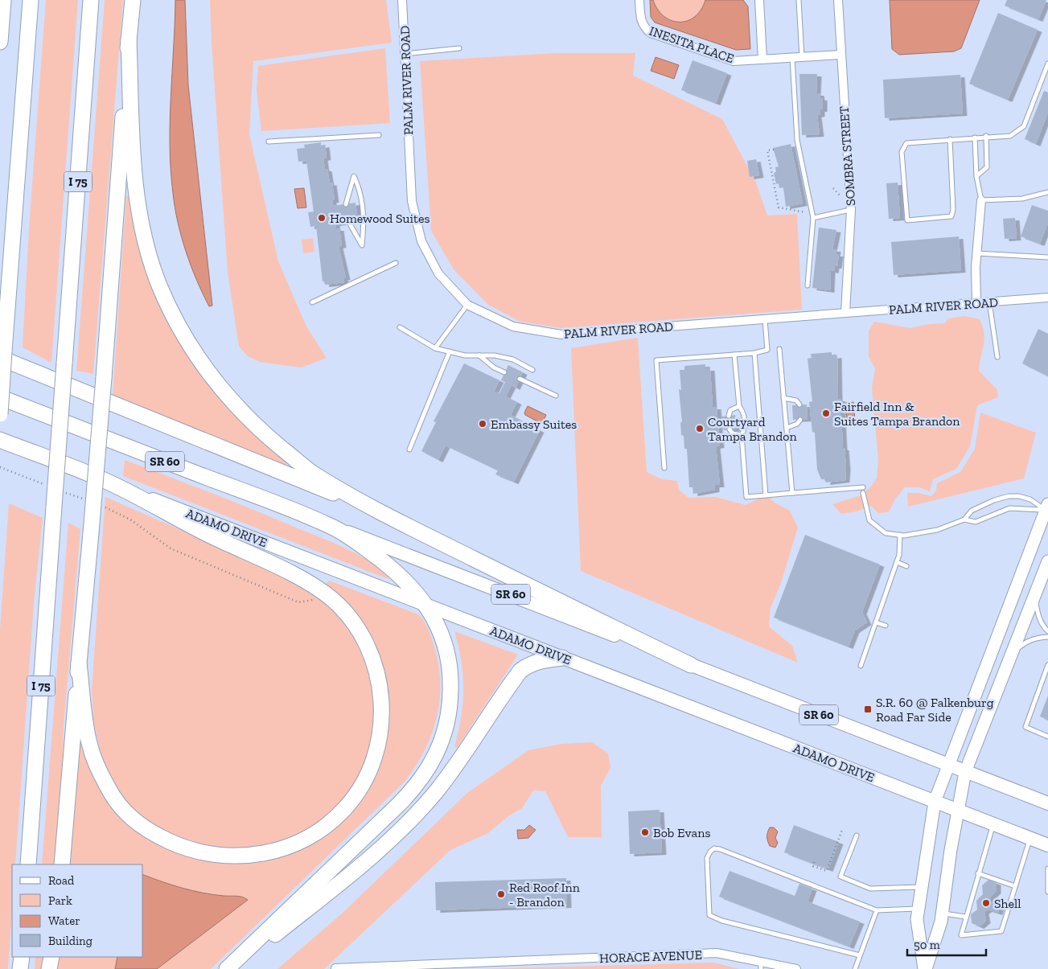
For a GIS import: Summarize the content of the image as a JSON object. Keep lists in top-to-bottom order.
{
  "streets": {
    "highway": ["I 75", "SR 60"],
    "main road": ["ADAMO DRIVE"],
    "street": [
      "INESITA PLACE",
      "PALM RIVER ROAD",
      "SOMBRA STREET",
      "HORACE AVENUE"
    ]
  },
  "crossings": [
    ["INESITA PLACE", "SOMBRA STREET"],
    ["PALM RIVER ROAD", "SOMBRA STREET"]
  ],
  "places": {
    "other": [
      "Homewood Suites",
      "Fairfield Inn & Suites Tampa Brandon",
      "Embassy Suites",
      "Courtyard Tampa Brandon",
      "Bob Evans",
      "Red Roof Inn - Brandon",
      "Shell"
    ],
    "transit": ["S.R. 60 @ Falkenburg Road Far Side"]
  },
  "legend": [
    "Road",
    "Park",
    "Water",
    "Building"
  ],
  "scale_bar": "50 m"
}
